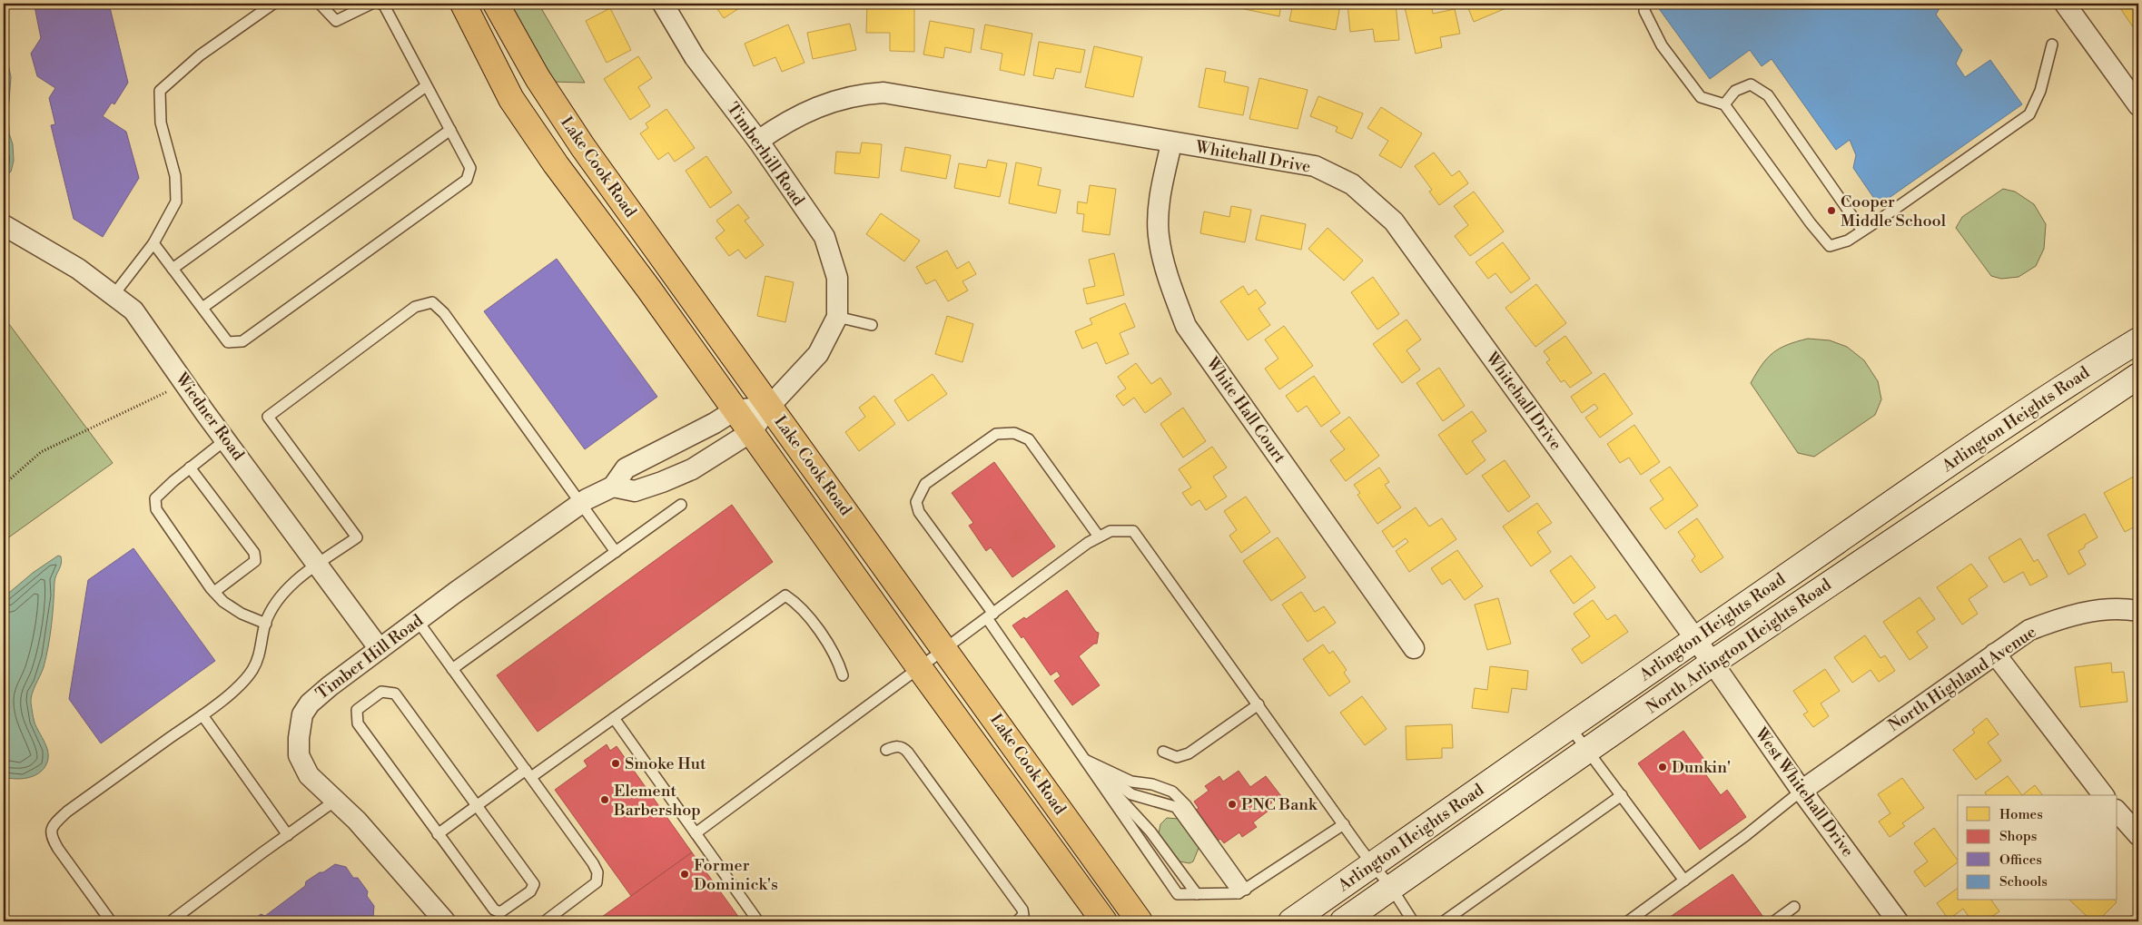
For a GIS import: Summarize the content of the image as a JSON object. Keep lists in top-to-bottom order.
{
  "streets": {
    "main road": ["Lake Cook Road", "Arlington Heights Road", "North Arlington Heights Road"],
    "street": [
      "Timberhill Road",
      "Whitehall Drive",
      "White Hall Court",
      "Wiedner Road",
      "Timber Hill Road",
      "North Highland Avenue",
      "West Whitehall Drive"
    ]
  },
  "crossings": [
    ["Timberhill Road", "Whitehall Drive"],
    ["Timberhill Road", "Lake Cook Road"],
    ["Timberhill Road", "Timber Hill Road"],
    ["Whitehall Drive", "White Hall Court"],
    ["Whitehall Drive", "Arlington Heights Road"],
    ["Whitehall Drive", "North Arlington Heights Road"],
    ["Whitehall Drive", "West Whitehall Drive"],
    ["Lake Cook Road", "Timber Hill Road"],
    ["Wiedner Road", "Timber Hill Road"],
    ["North Arlington Heights Road", "West Whitehall Drive"],
    ["North Highland Avenue", "West Whitehall Drive"]
  ],
  "places": [
    "Cooper Middle School",
    "Smoke Hut",
    "Dunkin'",
    "Element Barbershop",
    "PNC Bank",
    "Former Dominick's"
  ],
  "legend": [
    "Homes",
    "Shops",
    "Offices",
    "Schools"
  ]
}
